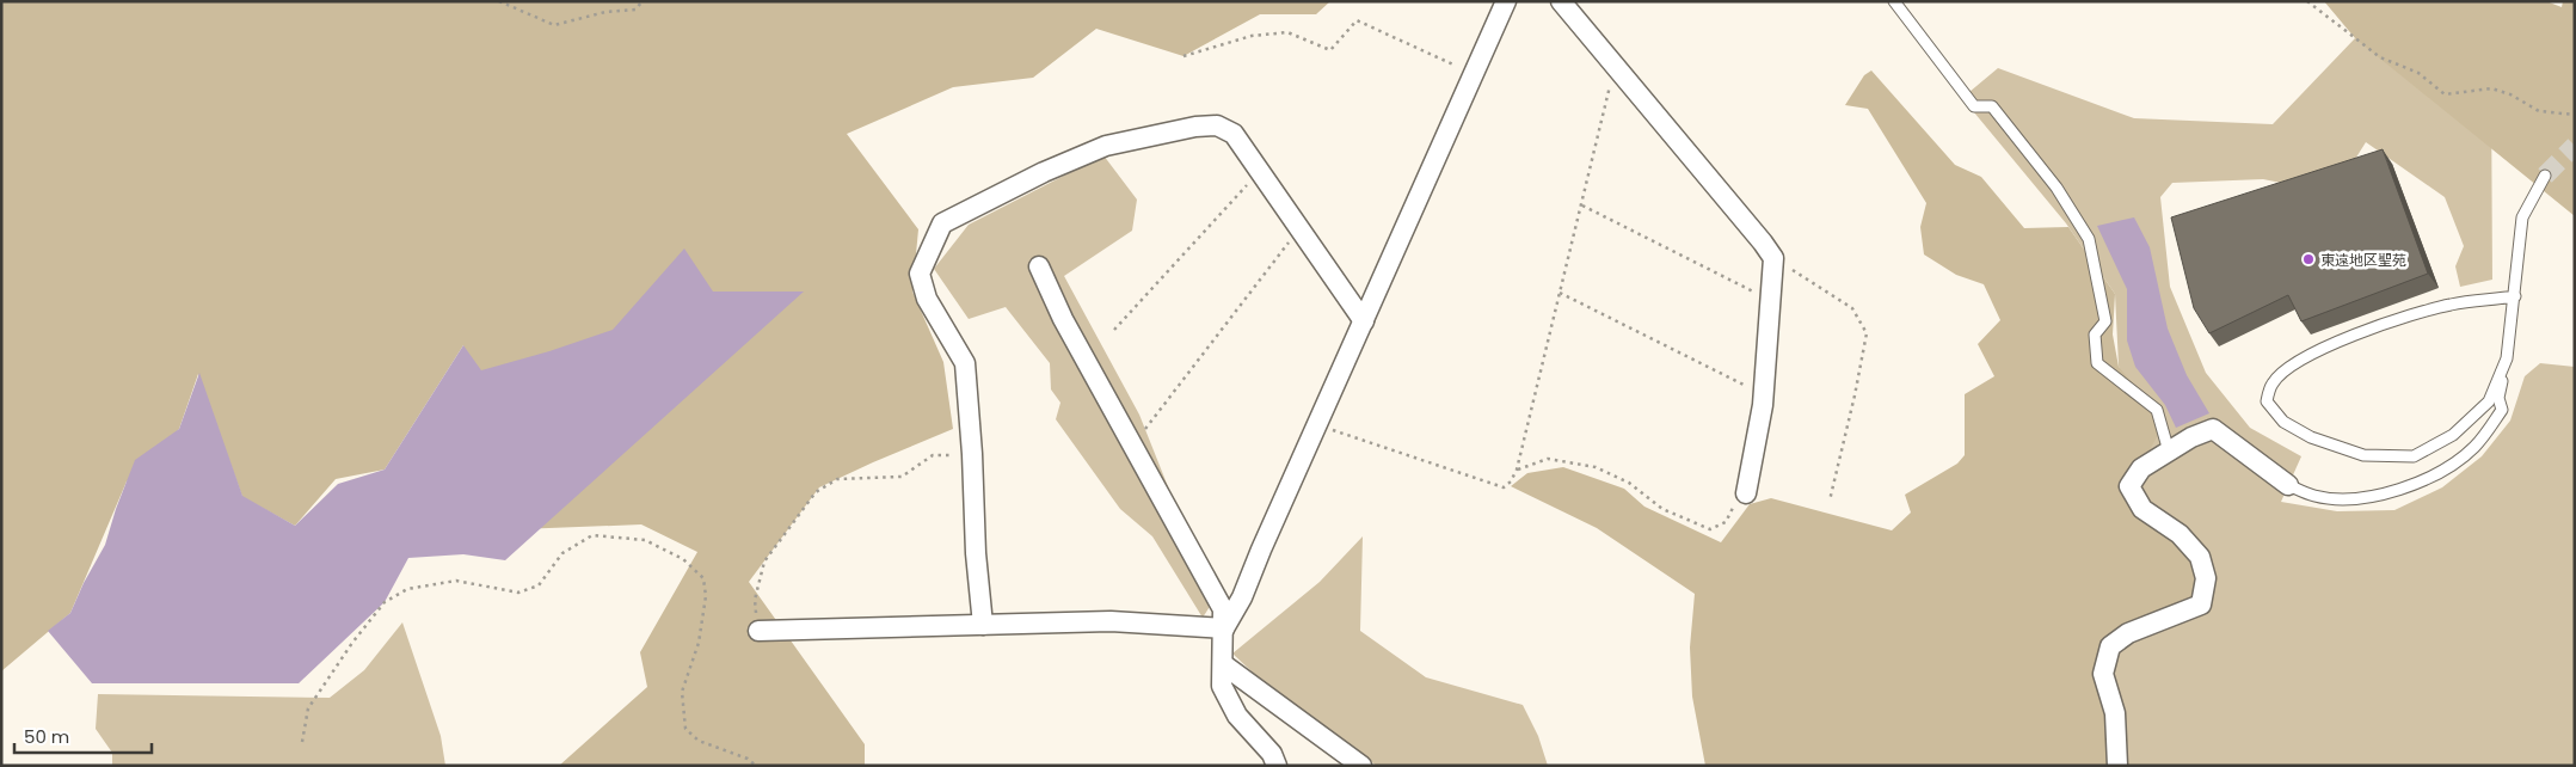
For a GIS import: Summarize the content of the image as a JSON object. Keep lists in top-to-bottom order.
{
  "places": ["東遠地区聖苑"],
  "scale_bar": "50 m"
}
